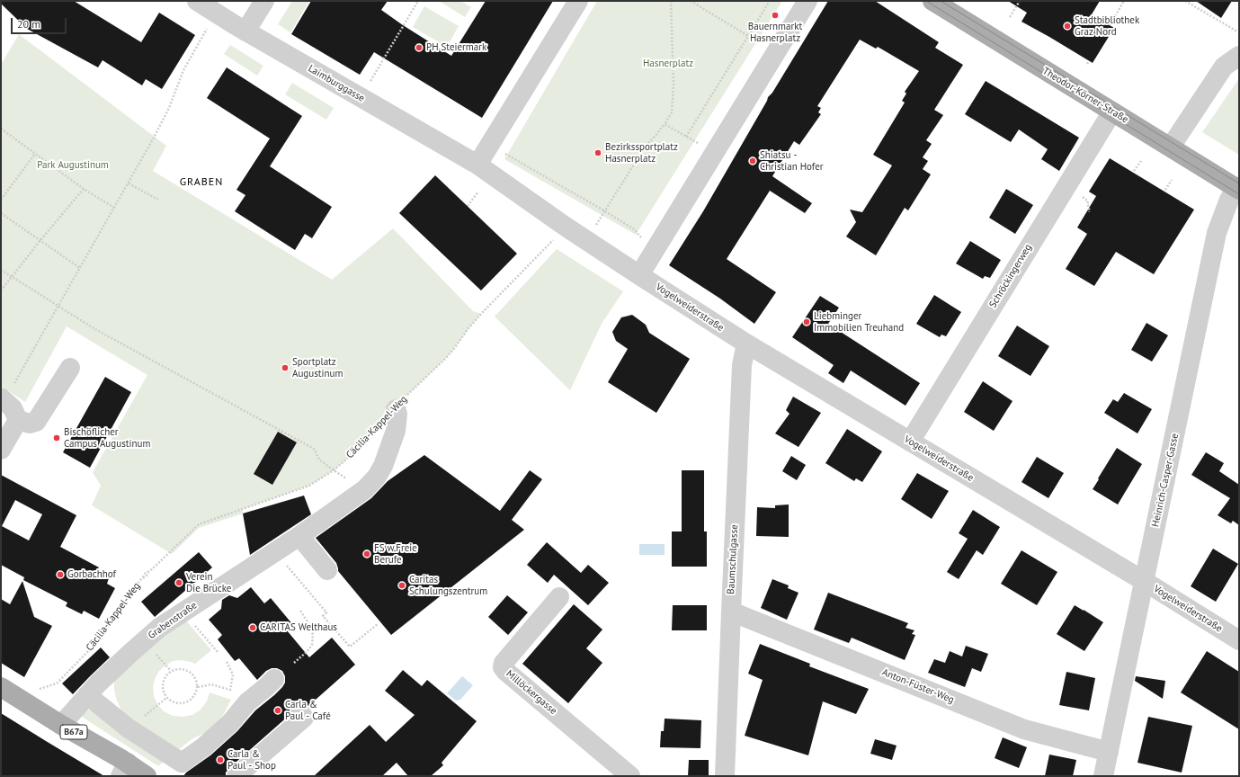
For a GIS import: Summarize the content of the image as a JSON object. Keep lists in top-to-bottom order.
{
  "streets": {
    "main road": ["Theodor-Körner-Straße", "B67a"],
    "street": [
      "Laimburggasse",
      "Schröckingerweg",
      "Vogelweiderstraße",
      "Heinrich-Casper-Gasse",
      "Baumschulgasse",
      "Grabenstraße",
      "Anton-Füster-Weg",
      "Millöckergasse"
    ],
    "path": ["Cäcilia-Kappel-Weg"]
  },
  "crossings": [
    ["Theodor-Körner-Straße", "Schröckingerweg"],
    ["Theodor-Körner-Straße", "Heinrich-Casper-Gasse"],
    ["Schröckingerweg", "Vogelweiderstraße"],
    ["Vogelweiderstraße", "Heinrich-Casper-Gasse"],
    ["Vogelweiderstraße", "Baumschulgasse"],
    ["Cäcilia-Kappel-Weg", "Grabenstraße"],
    ["Heinrich-Casper-Gasse", "Anton-Füster-Weg"],
    ["Baumschulgasse", "Anton-Füster-Weg"],
    ["Grabenstraße", "B67a"]
  ],
  "districts": ["GRABEN"],
  "parks": ["Hasnerplatz", "Park Augustinum"],
  "places": [
    "Bauernmarkt Hasnerplatz",
    "Stadtbibliothek Graz Nord",
    "PH Steiermark",
    "Bezirkssportplatz Hasnerplatz",
    "Shiatsu - Christian Hofer",
    "Liebminger Immobilien Treuhand",
    "Sportplatz Augustinum",
    "Bischöflicher Campus Augustinum",
    "FS w.Freie Berufe",
    "Gorbachhof",
    "Verein Die Brücke",
    "Caritas Schulungszentrum",
    "CARITAS Welthaus",
    "Carla & Paul - Café",
    "Carla & Paul - Shop"
  ],
  "scale_bar": "20 m"
}
